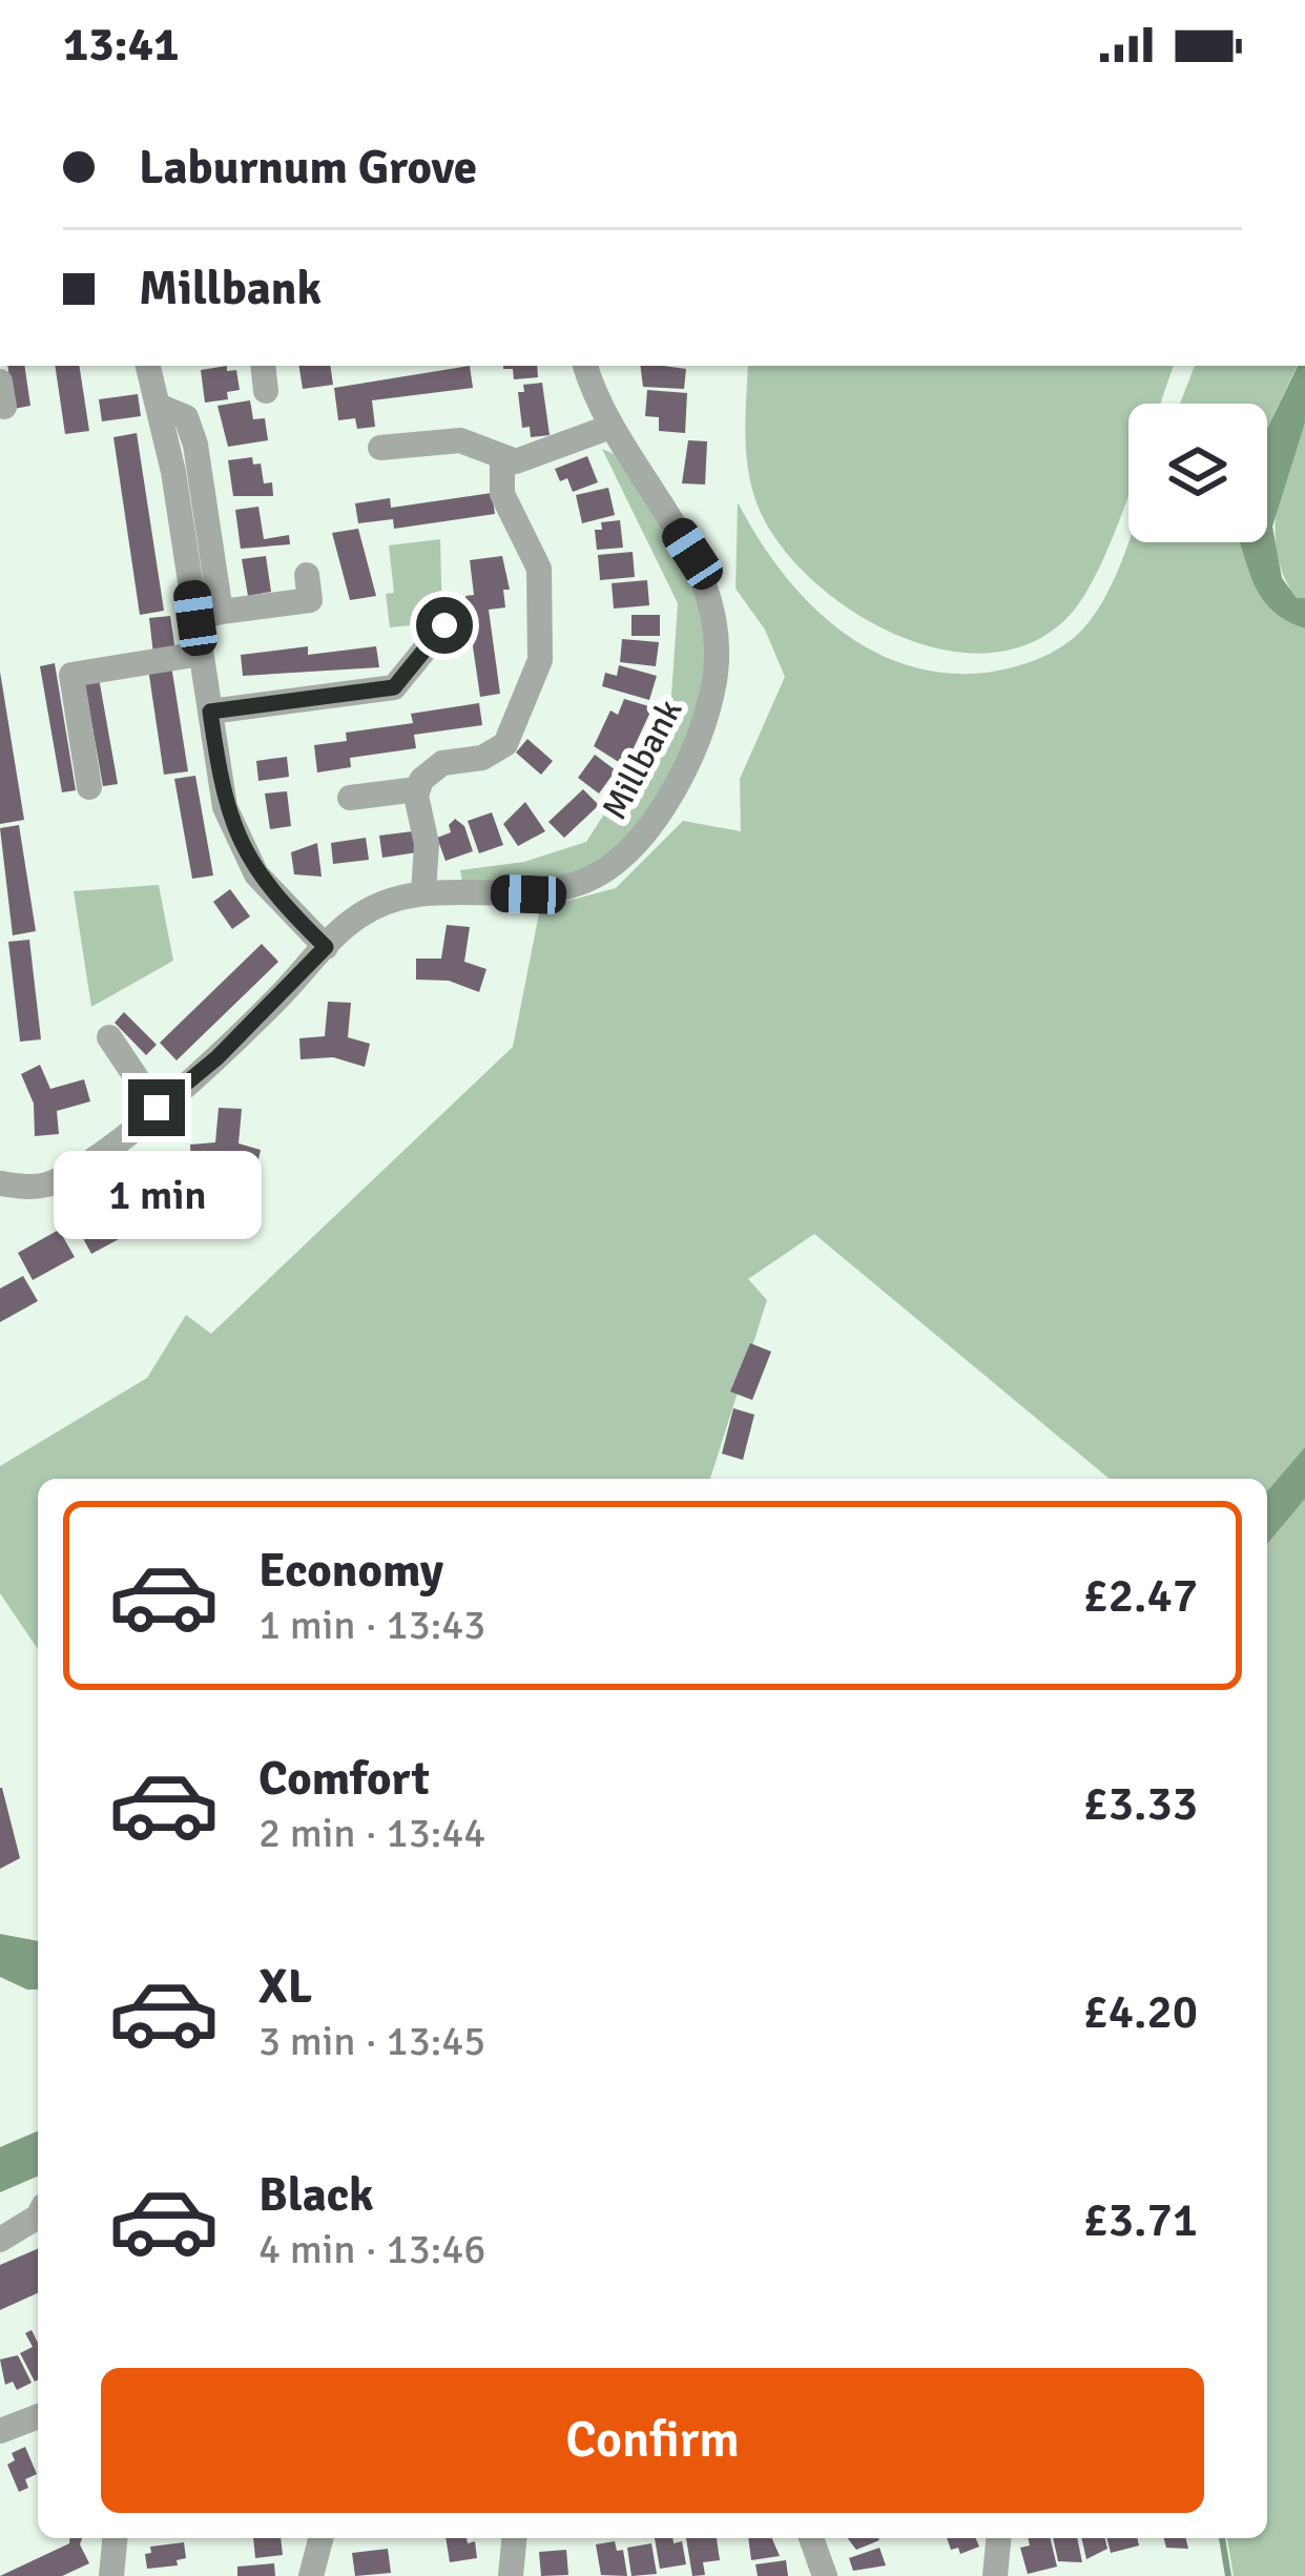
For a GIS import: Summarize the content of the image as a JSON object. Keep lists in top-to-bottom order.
{
  "streets": {
    "street": ["Millbank"]
  },
  "page": {
    "status": "13:41",
    "banner": ["Laburnum Grove", "Millbank"],
    "bubble": "1 min",
    "list": [
      {
        "name": "Economy",
        "note": "1 min · 13:43",
        "value": "£2.47"
      },
      {
        "name": "Comfort",
        "note": "2 min · 13:44",
        "value": "£3.33"
      },
      {
        "name": "XL",
        "note": "3 min · 13:45",
        "value": "£4.20"
      },
      {
        "name": "Black",
        "note": "4 min · 13:46",
        "value": "£3.71"
      }
    ],
    "buttons": "Confirm"
  }
}
